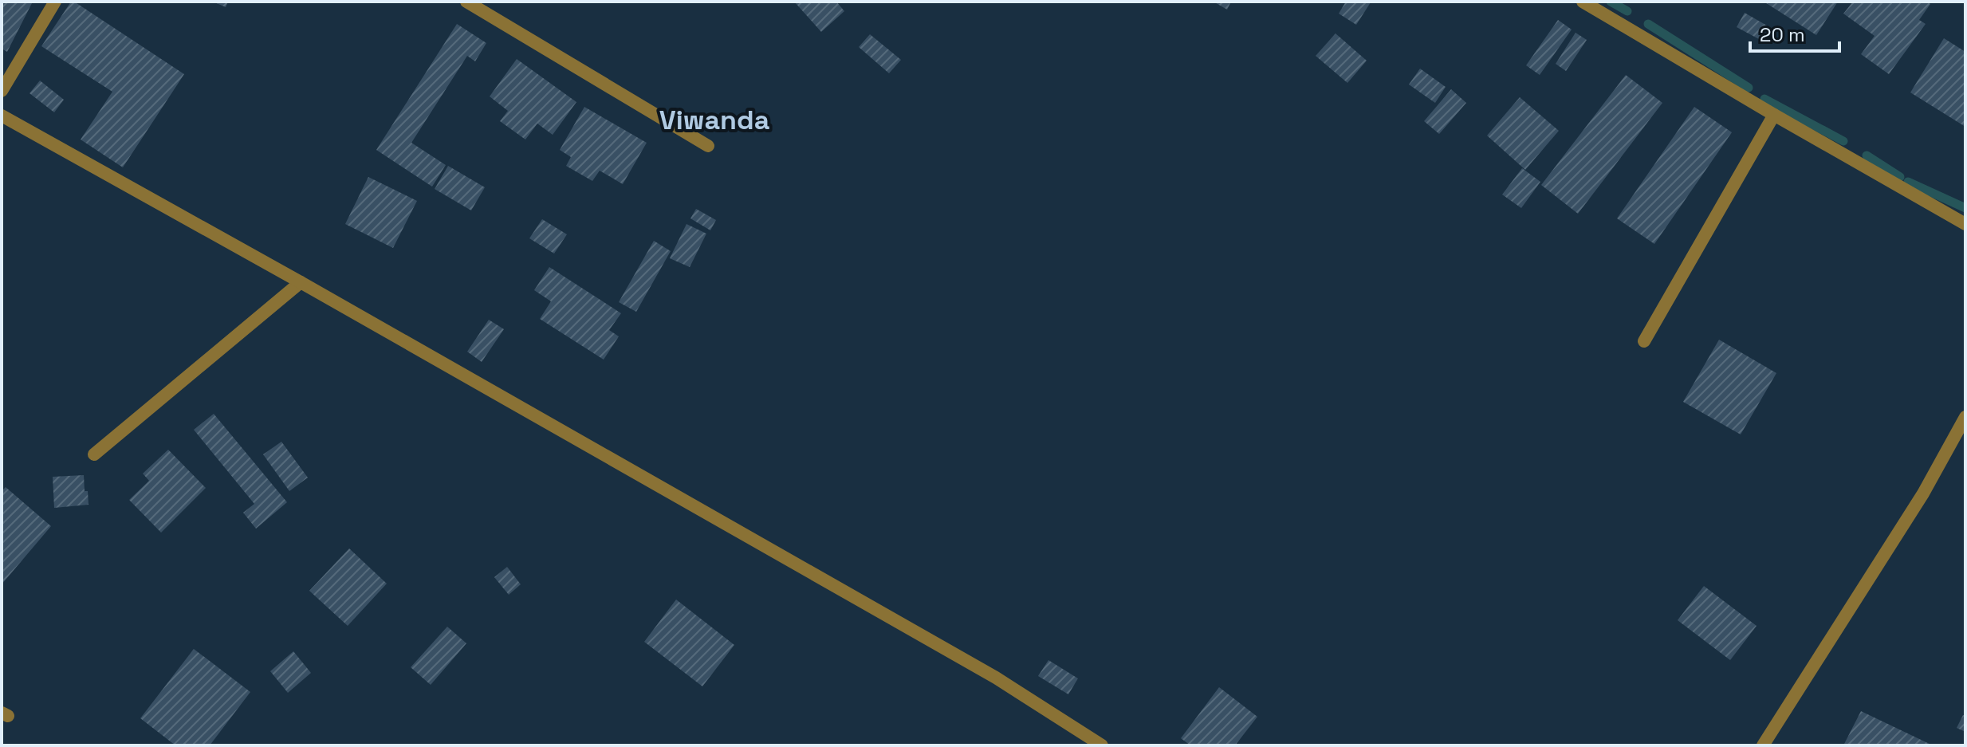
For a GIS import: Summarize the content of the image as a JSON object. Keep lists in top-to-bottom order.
{
  "districts": ["Viwanda"],
  "scale_bar": "20 m"
}
